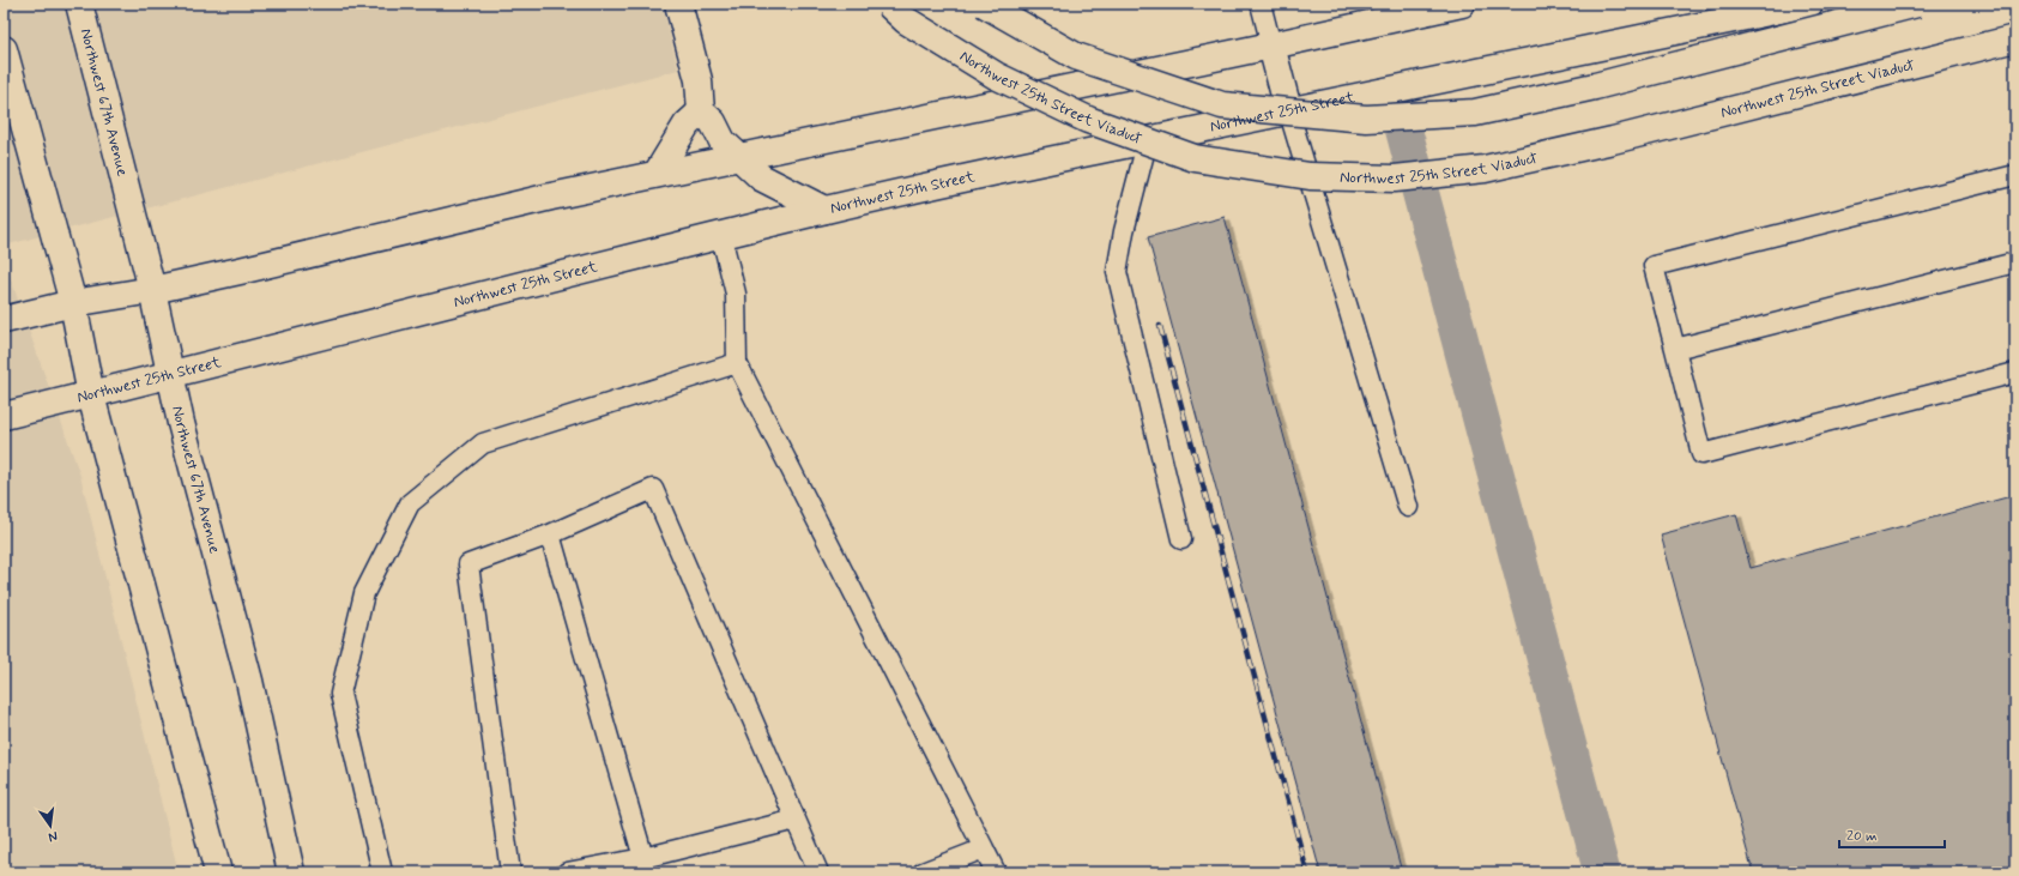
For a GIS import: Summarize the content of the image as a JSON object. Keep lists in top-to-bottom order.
{
  "streets": {
    "street": ["Northwest 25th Street Viaduct", "Northwest 67th Avenue", "Northwest 25th Street"]
  },
  "crossings": [
    ["Northwest 67th Avenue", "Northwest 25th Street"]
  ],
  "scale_bar": "20 m",
  "north": "bottom"
}
